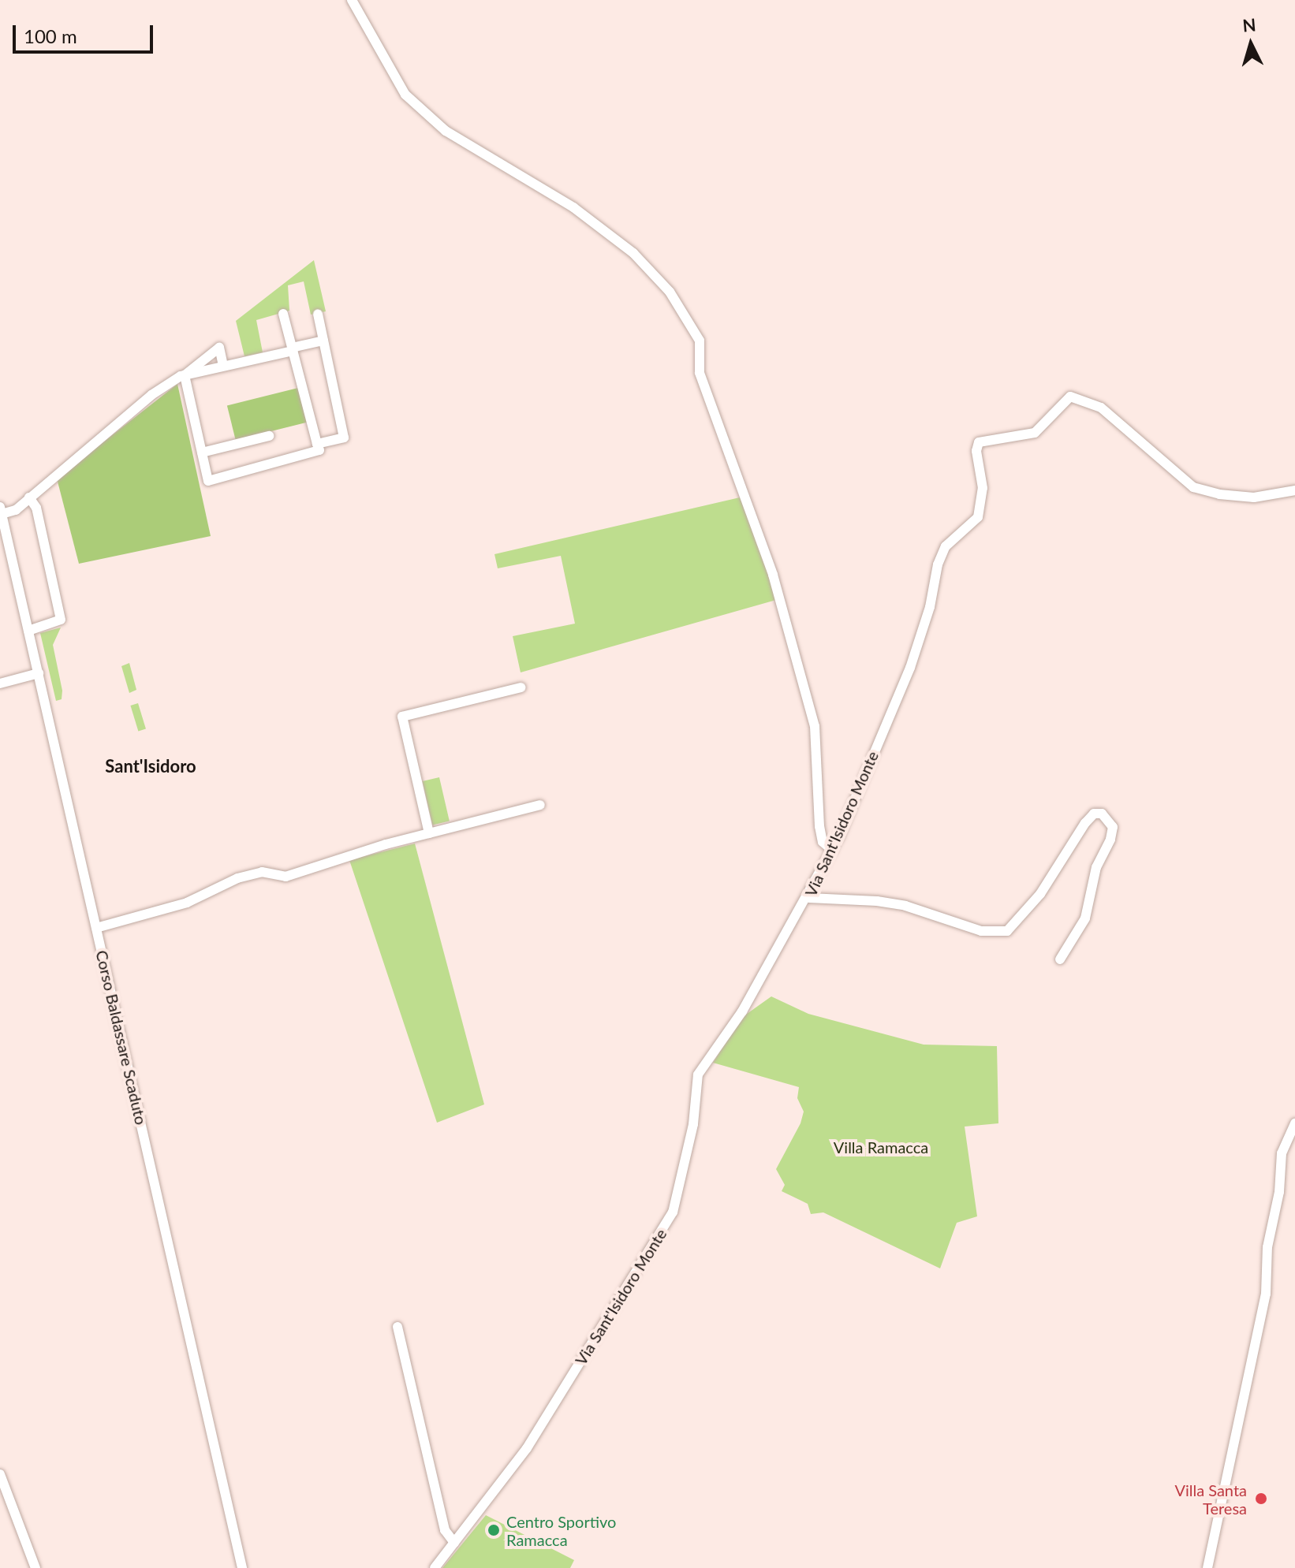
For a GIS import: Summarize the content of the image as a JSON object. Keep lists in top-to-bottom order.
{
  "streets": {
    "street": ["Via Sant'Isidoro Monte", "Corso Baldassare Scaduto"]
  },
  "districts": ["Sant'Isidoro"],
  "parks": ["Villa Ramacca"],
  "places": ["Villa Santa Teresa", "Centro Sportivo Ramacca"],
  "scale_bar": "100 m",
  "north": "top"
}
